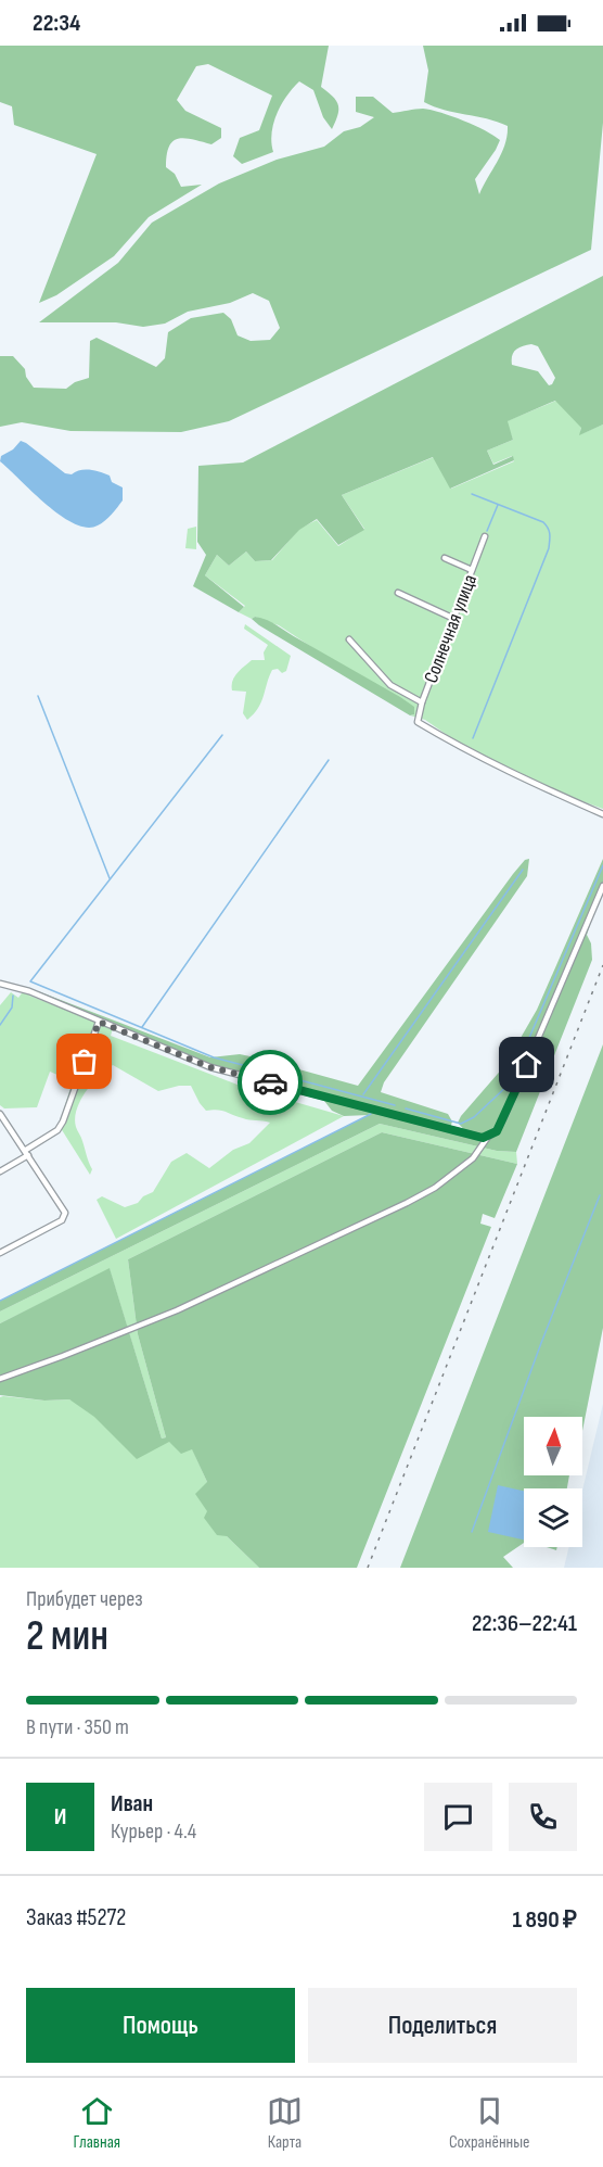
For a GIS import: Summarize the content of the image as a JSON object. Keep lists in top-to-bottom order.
{
  "streets": {
    "street": ["Солнечная улица"]
  },
  "north": "top",
  "page": {
    "status": "22:34",
    "heading": ["2 мин", "Прибудет через", "22:36–22:41"],
    "panel": [
      "Иван",
      "Курьер · 4.4",
      "Заказ #5272",
      "1 890 ₽"
    ],
    "bar": "В пути · 350 m",
    "round": "И",
    "buttons": ["Помощь", "Поделиться"],
    "tabs": ["Главная", "Карта", "Сохранённые"]
  }
}
